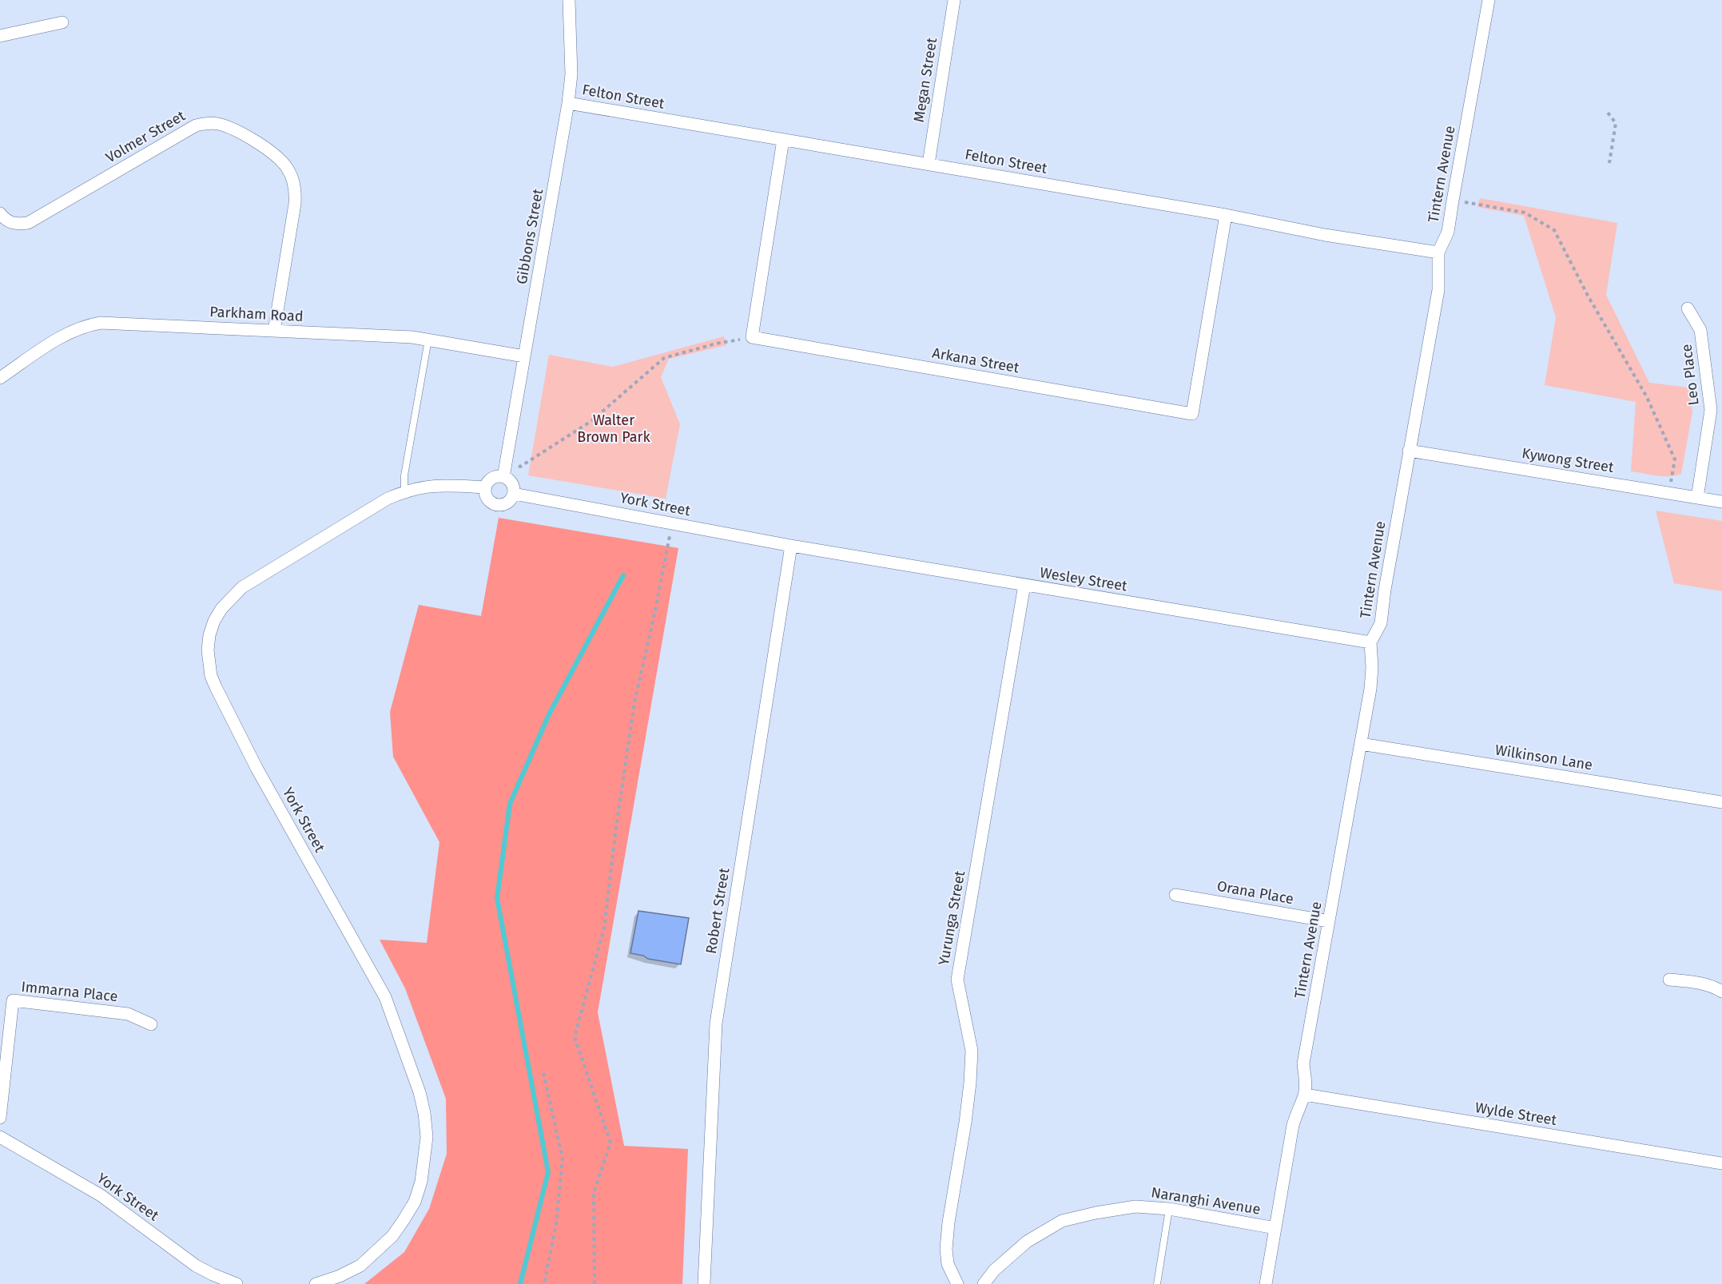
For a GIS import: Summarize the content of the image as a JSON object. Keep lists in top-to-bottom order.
{
  "streets": {
    "street": [
      "Megan Street",
      "Felton Street",
      "Volmer Street",
      "Tintern Avenue",
      "Gibbons Street",
      "Parkham Road",
      "Arkana Street",
      "Leo Place",
      "Kywong Street",
      "York Street",
      "Wesley Street",
      "Wilkinson Lane",
      "Orana Place",
      "Robert Street",
      "Yurunga Street",
      "Immarna Place",
      "Wylde Street",
      "Naranghi Avenue"
    ]
  },
  "crossings": [
    ["Megan Street", "Felton Street"],
    ["Felton Street", "Tintern Avenue"],
    ["Felton Street", "Gibbons Street"],
    ["Felton Street", "Arkana Street"],
    ["Volmer Street", "Parkham Road"],
    ["Tintern Avenue", "Kywong Street"],
    ["Tintern Avenue", "Wesley Street"],
    ["Tintern Avenue", "Wilkinson Lane"],
    ["Tintern Avenue", "Orana Place"],
    ["Tintern Avenue", "Wylde Street"],
    ["Tintern Avenue", "Naranghi Avenue"],
    ["Gibbons Street", "Parkham Road"],
    ["Gibbons Street", "York Street"],
    ["Leo Place", "Kywong Street"],
    ["York Street", "Wesley Street"],
    ["York Street", "Robert Street"],
    ["Wesley Street", "Robert Street"],
    ["Wesley Street", "Yurunga Street"]
  ],
  "parks": ["Walter Brown Park"]
}
